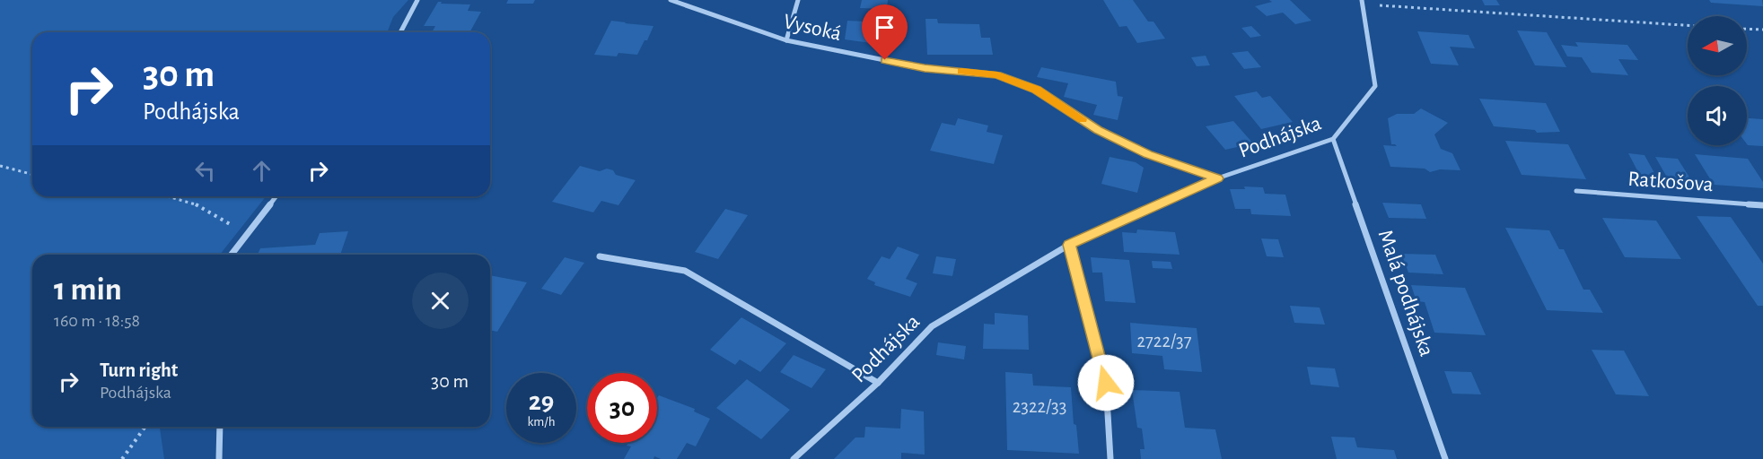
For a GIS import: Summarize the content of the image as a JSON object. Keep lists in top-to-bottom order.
{
  "streets": {
    "street": [
      "Vysoká",
      "Podhájska",
      "Ratkošova",
      "Malá podhájska"
    ]
  },
  "crossings": [
    ["Vysoká", "Podhájska"],
    ["Podhájska", "Malá podhájska"]
  ],
  "house_numbers": ["2722/37", "2322/33"],
  "north": "left",
  "page": {
    "turn": ["30 m", "Podhájska"],
    "heading": ["1 min", "160 m · 18:58"],
    "list": [
      {
        "name": "Turn right",
        "note": "Podhájska",
        "value": "30 m"
      }
    ],
    "speed": "29 km/h",
    "limit": "30"
  }
}
